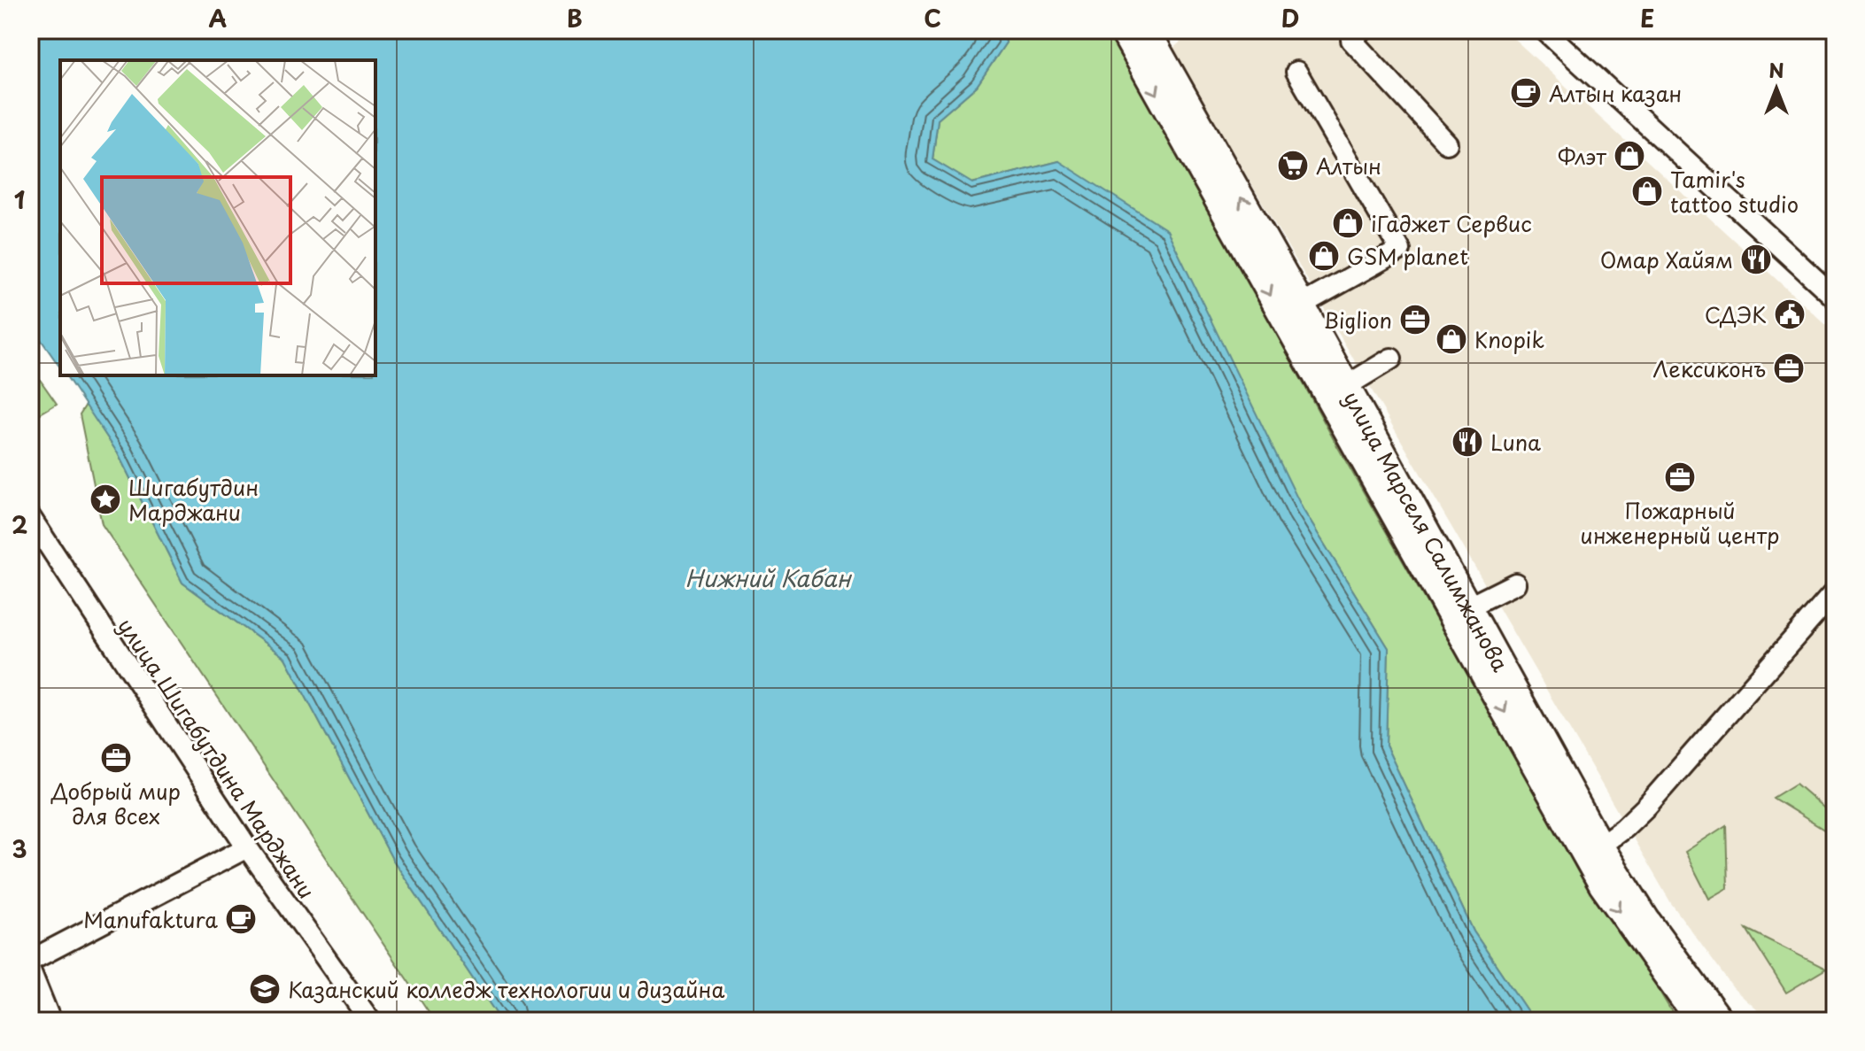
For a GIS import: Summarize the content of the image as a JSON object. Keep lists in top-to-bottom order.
{
  "streets": {
    "main road": ["улица Марселя Салимжанова"],
    "street": ["улица Шигабутдина Марджани"]
  },
  "water": ["Нижний Кабан"],
  "places": {
    "cafe": ["Алтын казан", "Manufaktura"],
    "shop": [
      "Флэт",
      "Tamir's tattoo studio",
      "iГаджет Сервис",
      "GSM planet",
      "Knopik"
    ],
    "supermarket": ["Алтын"],
    "restaurant": ["Омар Хайям", "Luna"],
    "public building": ["СДЭК"],
    "office": [
      "Biglion",
      "Лексиконъ",
      "Пожарный инженерный центр",
      "Добрый мир для всех"
    ],
    "place": ["Шигабутдин Марджани"],
    "school or university": ["Казанский колледж технологии и дизайна"]
  },
  "north": "top",
  "grid": {
    "columns": [
      "A",
      "B",
      "C",
      "D",
      "E"
    ],
    "rows": ["1", "2", "3"]
  }
}
